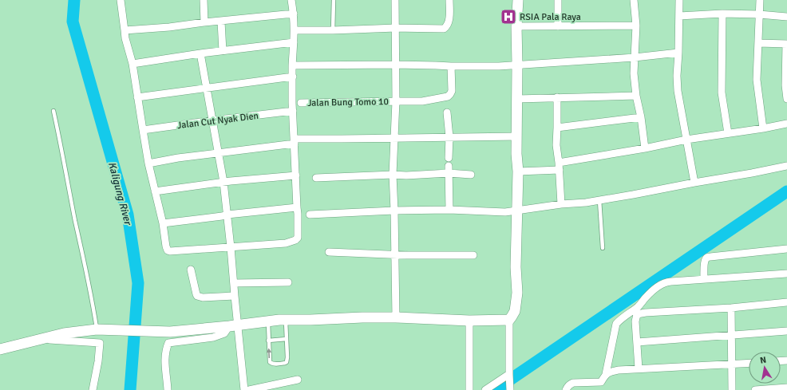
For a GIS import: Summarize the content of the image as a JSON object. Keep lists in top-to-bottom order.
{
  "streets": {
    "street": ["Jalan Bung Tomo 10", "Jalan Cut Nyak Dien"]
  },
  "water": ["Kaligung River"],
  "places": {
    "hospital": ["RSIA Pala Raya"]
  },
  "north": "top"
}
